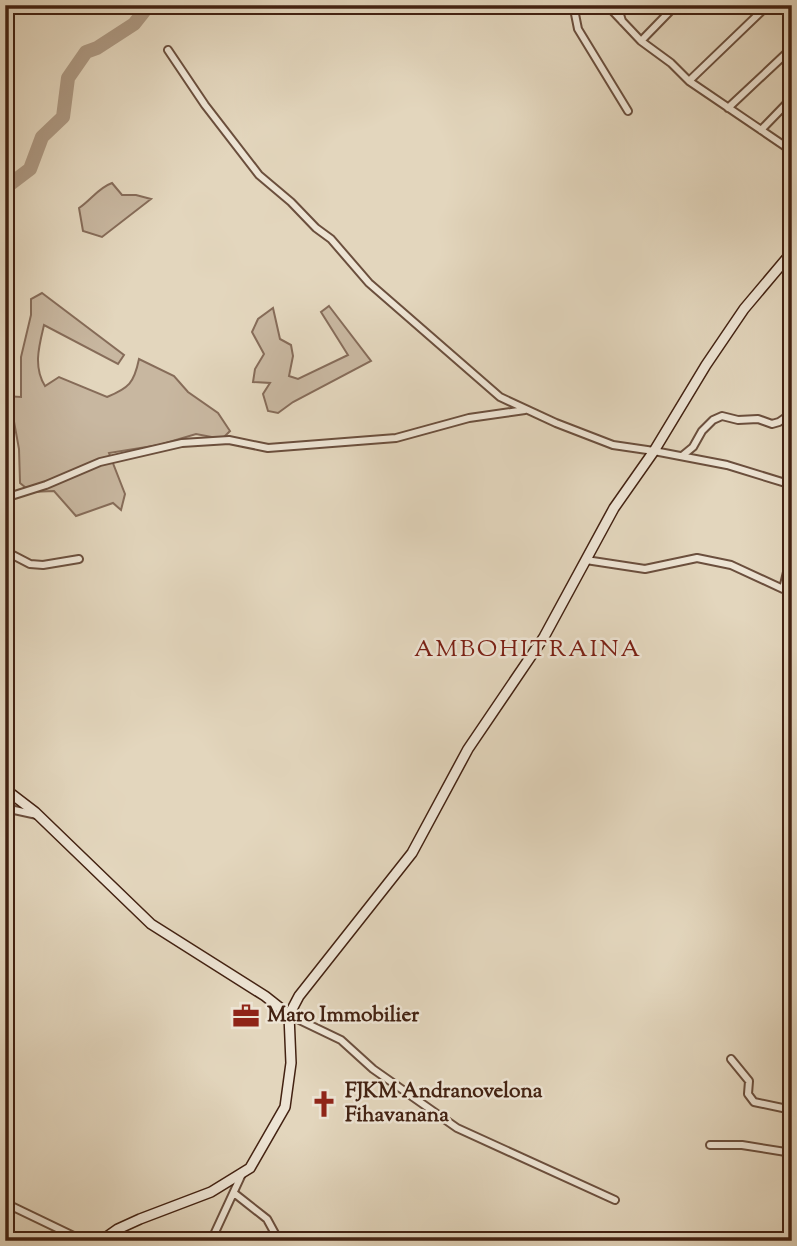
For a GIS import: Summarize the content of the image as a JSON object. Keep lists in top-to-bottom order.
{
  "districts": ["AMBOHITRAINA"],
  "places": {
    "office": ["Maro Immobilier"],
    "church": ["FJKM Andranovelona Fihavanana"]
  }
}
